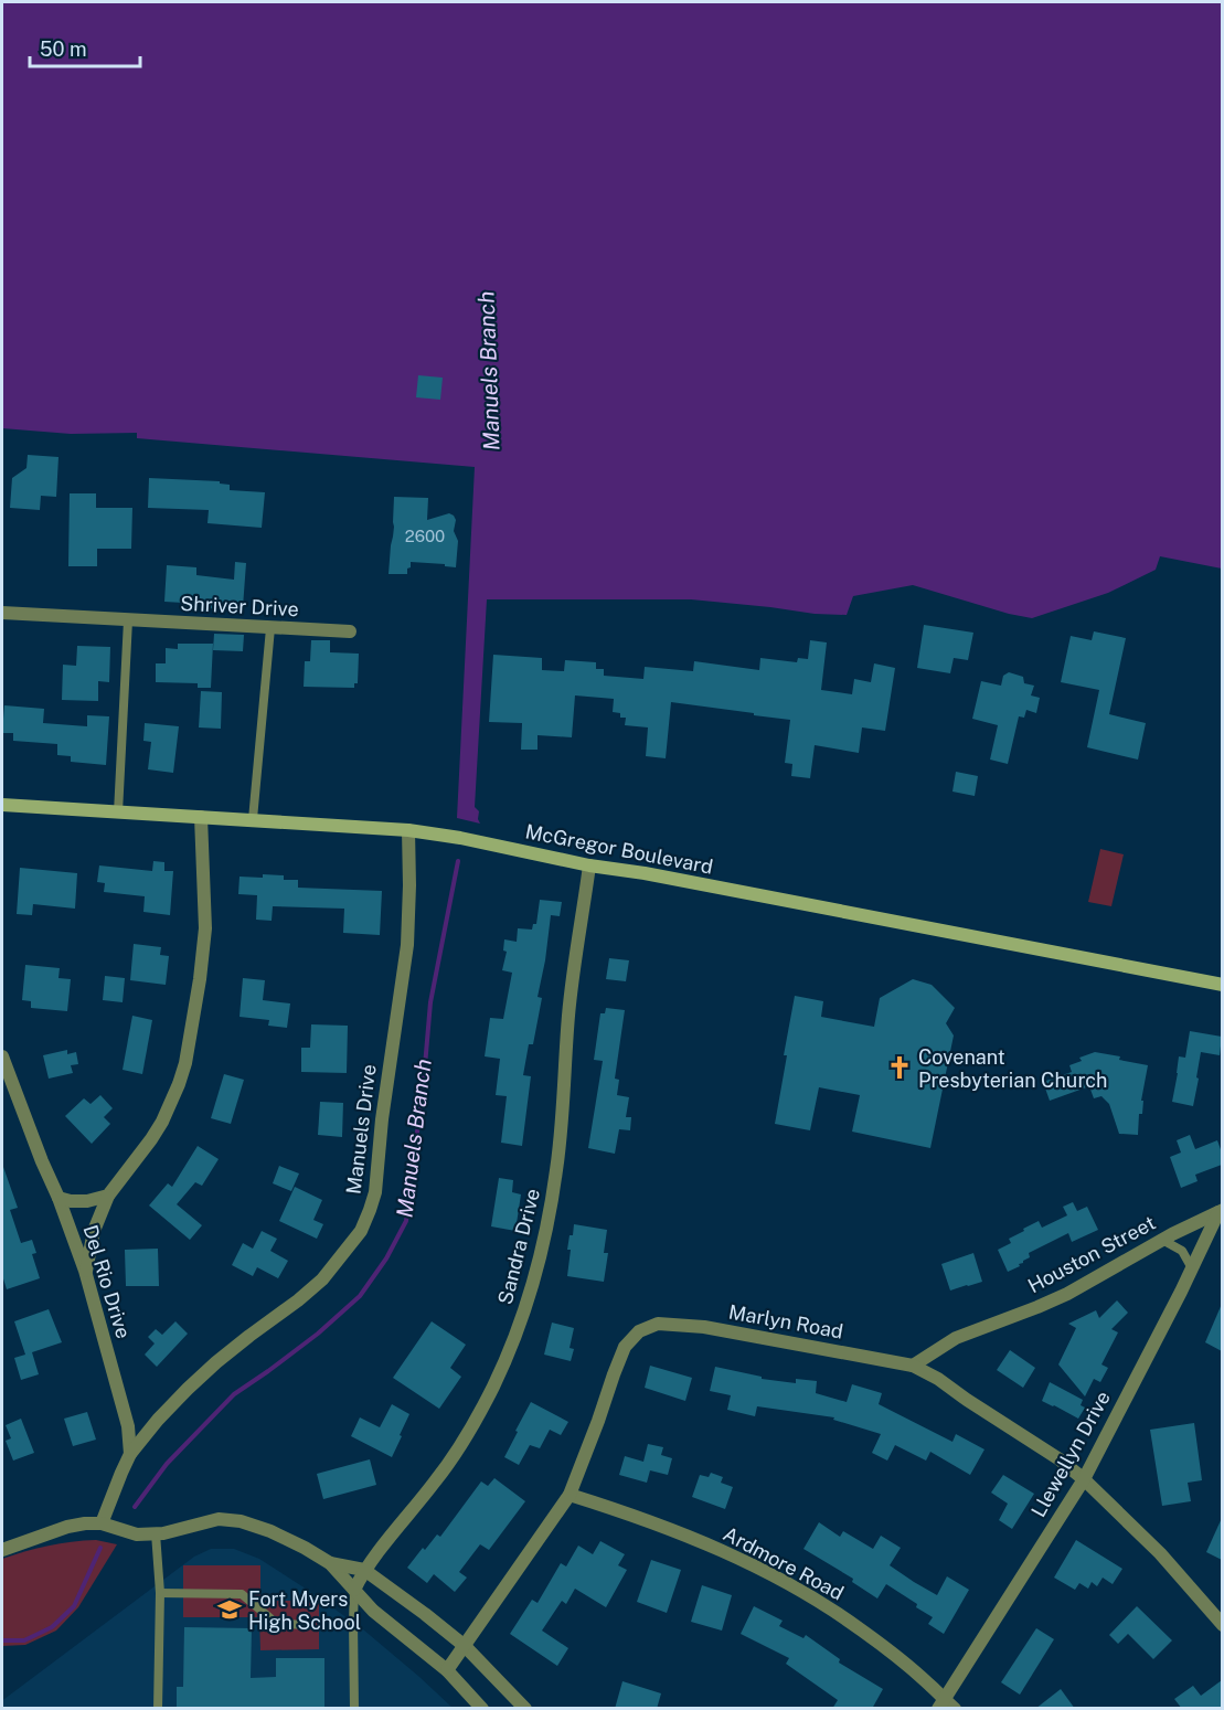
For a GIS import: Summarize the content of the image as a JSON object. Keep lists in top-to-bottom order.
{
  "streets": {
    "main road": ["McGregor Boulevard"],
    "street": [
      "Shriver Drive",
      "Manuels Drive",
      "Sandra Drive",
      "Houston Street",
      "Del Rio Drive",
      "Marlyn Road",
      "Llewellyn Drive",
      "Ardmore Road"
    ]
  },
  "crossings": [
    ["McGregor Boulevard", "Manuels Drive"],
    ["McGregor Boulevard", "Sandra Drive"],
    ["Manuels Drive", "Del Rio Drive"],
    ["Houston Street", "Marlyn Road"],
    ["Houston Street", "Llewellyn Drive"],
    ["Marlyn Road", "Llewellyn Drive"],
    ["Marlyn Road", "Ardmore Road"],
    ["Llewellyn Drive", "Ardmore Road"]
  ],
  "water": ["Manuels Branch"],
  "places": {
    "church": ["Covenant Presbyterian Church"],
    "school or university": ["Fort Myers High School"]
  },
  "house_numbers": ["2600"],
  "scale_bar": "50 m"
}
